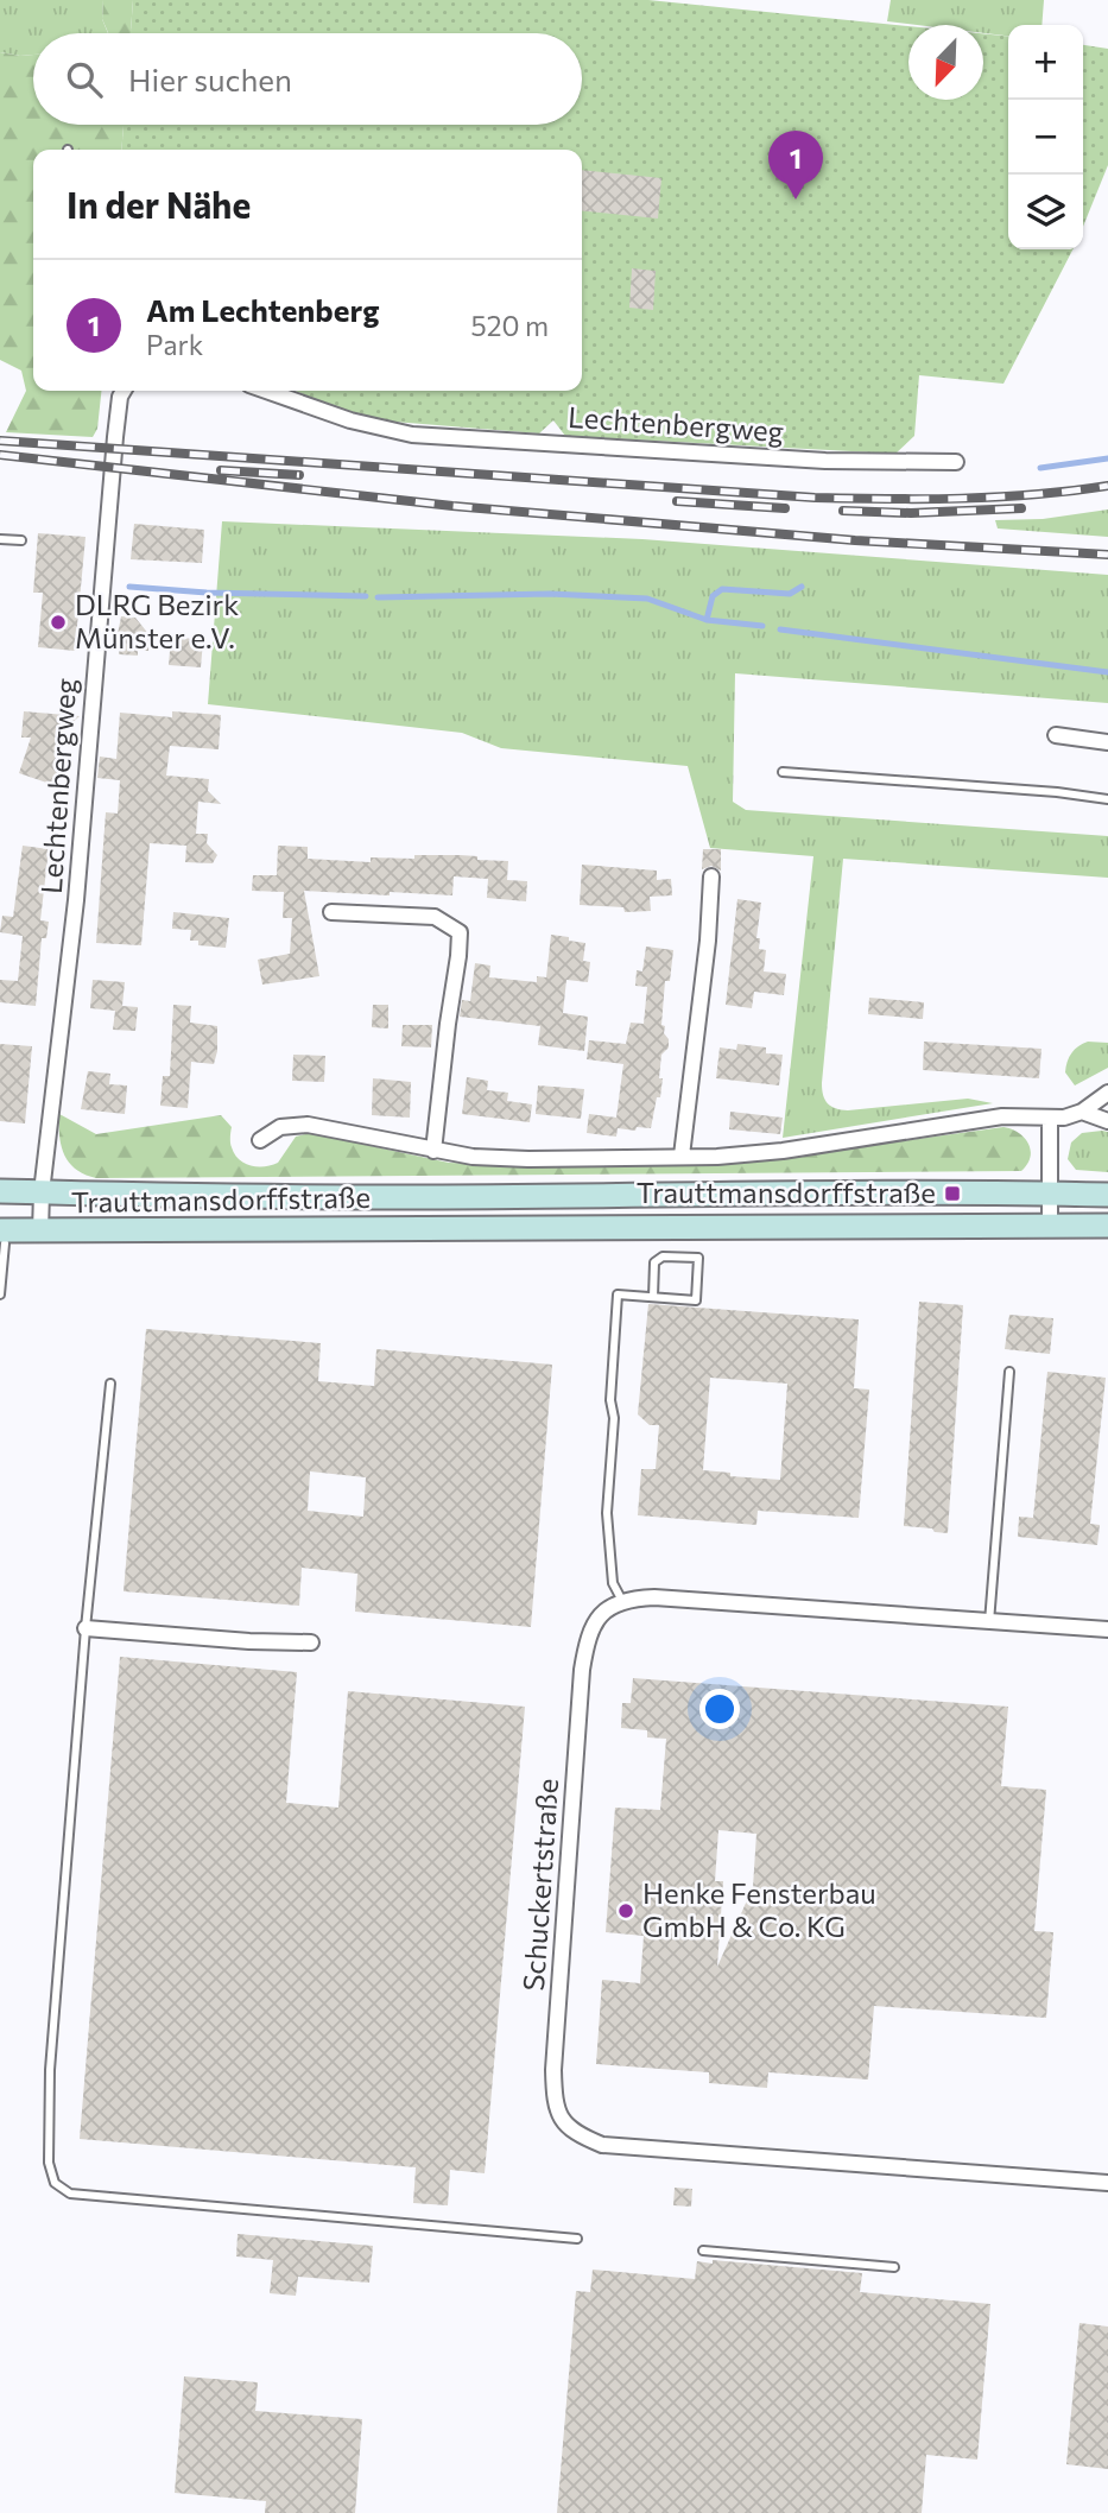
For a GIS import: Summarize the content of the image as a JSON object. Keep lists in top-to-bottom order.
{
  "streets": {
    "main road": ["Trauttmansdorffstraße"],
    "street": ["Lechtenbergweg", "Schuckertstraße"]
  },
  "crossings": [
    ["Lechtenbergweg", "Trauttmansdorffstraße"]
  ],
  "places": {
    "other": ["DLRG Bezirk Münster e.V.", "Henke Fensterbau GmbH & Co. KG"],
    "transit": ["Trauttmansdorffstraße"]
  },
  "north": "bottom left",
  "page": {
    "map_buttons": ["+", "−"],
    "search": "Hier suchen",
    "pins": "1",
    "heading": "In der Nähe",
    "list": [
      {
        "mark": "1",
        "name": "Am Lechtenberg",
        "note": "Park",
        "value": "520 m"
      }
    ]
  }
}
